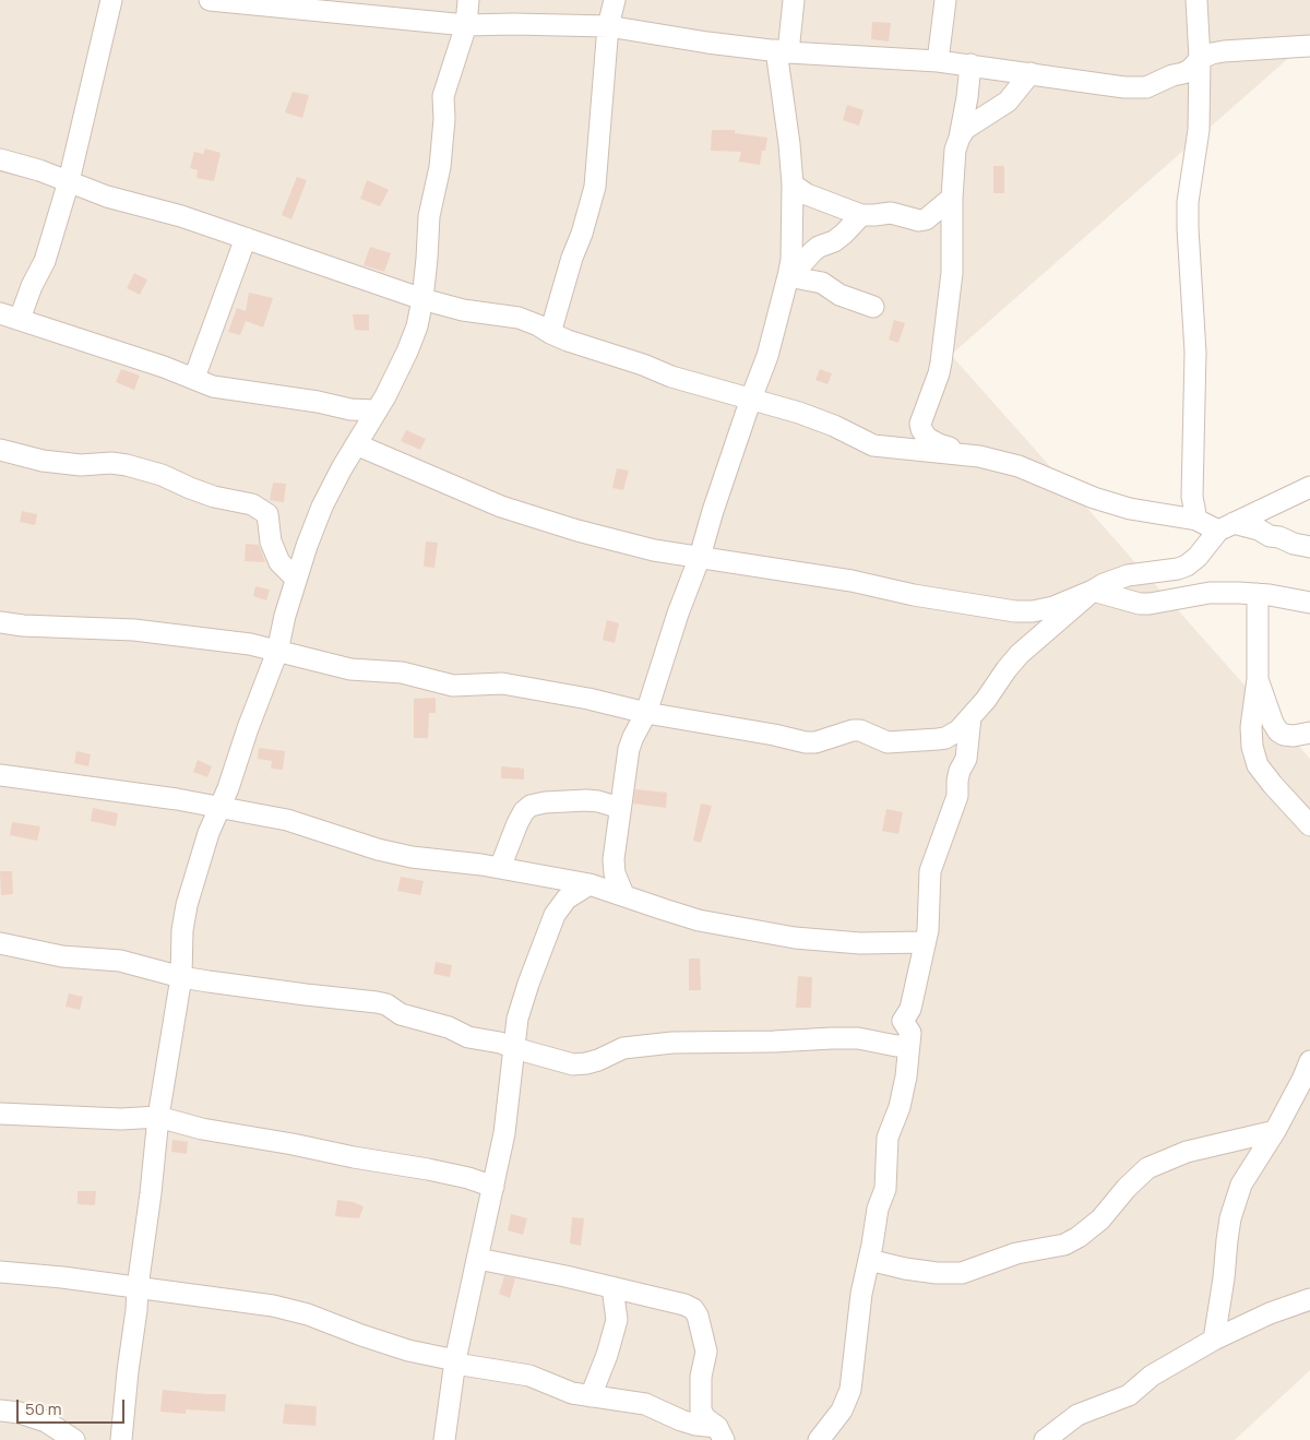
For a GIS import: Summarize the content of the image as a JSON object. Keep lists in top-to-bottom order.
{
  "scale_bar": "50 m"
}
